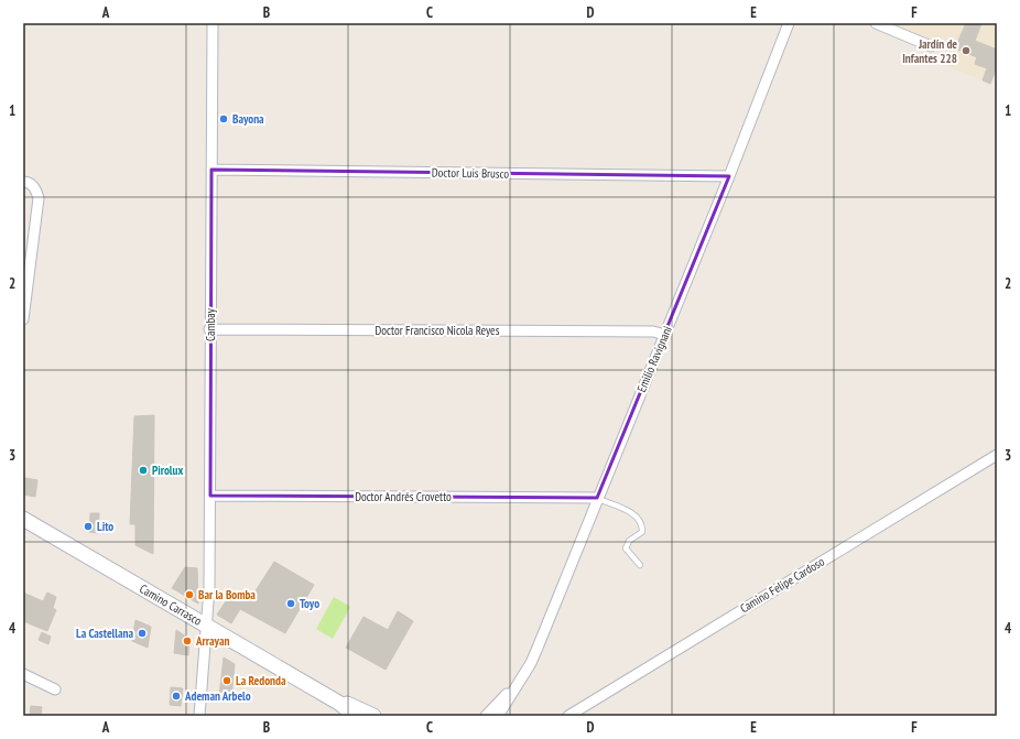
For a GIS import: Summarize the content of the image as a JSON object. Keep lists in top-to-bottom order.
{
  "streets": {
    "main road": ["Camino Carrasco"],
    "street": [
      "Doctor Luis Brusco",
      "Cambay",
      "Doctor Francisco Nicola Reyes",
      "Emilio Ravignani",
      "Doctor Andrés Crovetto",
      "Camino Felipe Cardoso"
    ]
  },
  "crossings": [
    ["Doctor Luis Brusco", "Cambay"],
    ["Doctor Luis Brusco", "Emilio Ravignani"],
    ["Cambay", "Doctor Francisco Nicola Reyes"],
    ["Cambay", "Doctor Andrés Crovetto"],
    ["Cambay", "Camino Carrasco"],
    ["Doctor Francisco Nicola Reyes", "Emilio Ravignani"],
    ["Emilio Ravignani", "Doctor Andrés Crovetto"]
  ],
  "places": [
    "Jardín de Infantes 228",
    "Bayona",
    "Pirolux",
    "Lito",
    "Bar la Bomba",
    "Toyo",
    "La Castellana",
    "Arrayan",
    "La Redonda",
    "Ademan Arbelo"
  ],
  "grid": {
    "columns": [
      "A",
      "B",
      "C",
      "D",
      "E",
      "F"
    ],
    "rows": [
      "1",
      "2",
      "3",
      "4"
    ]
  }
}
